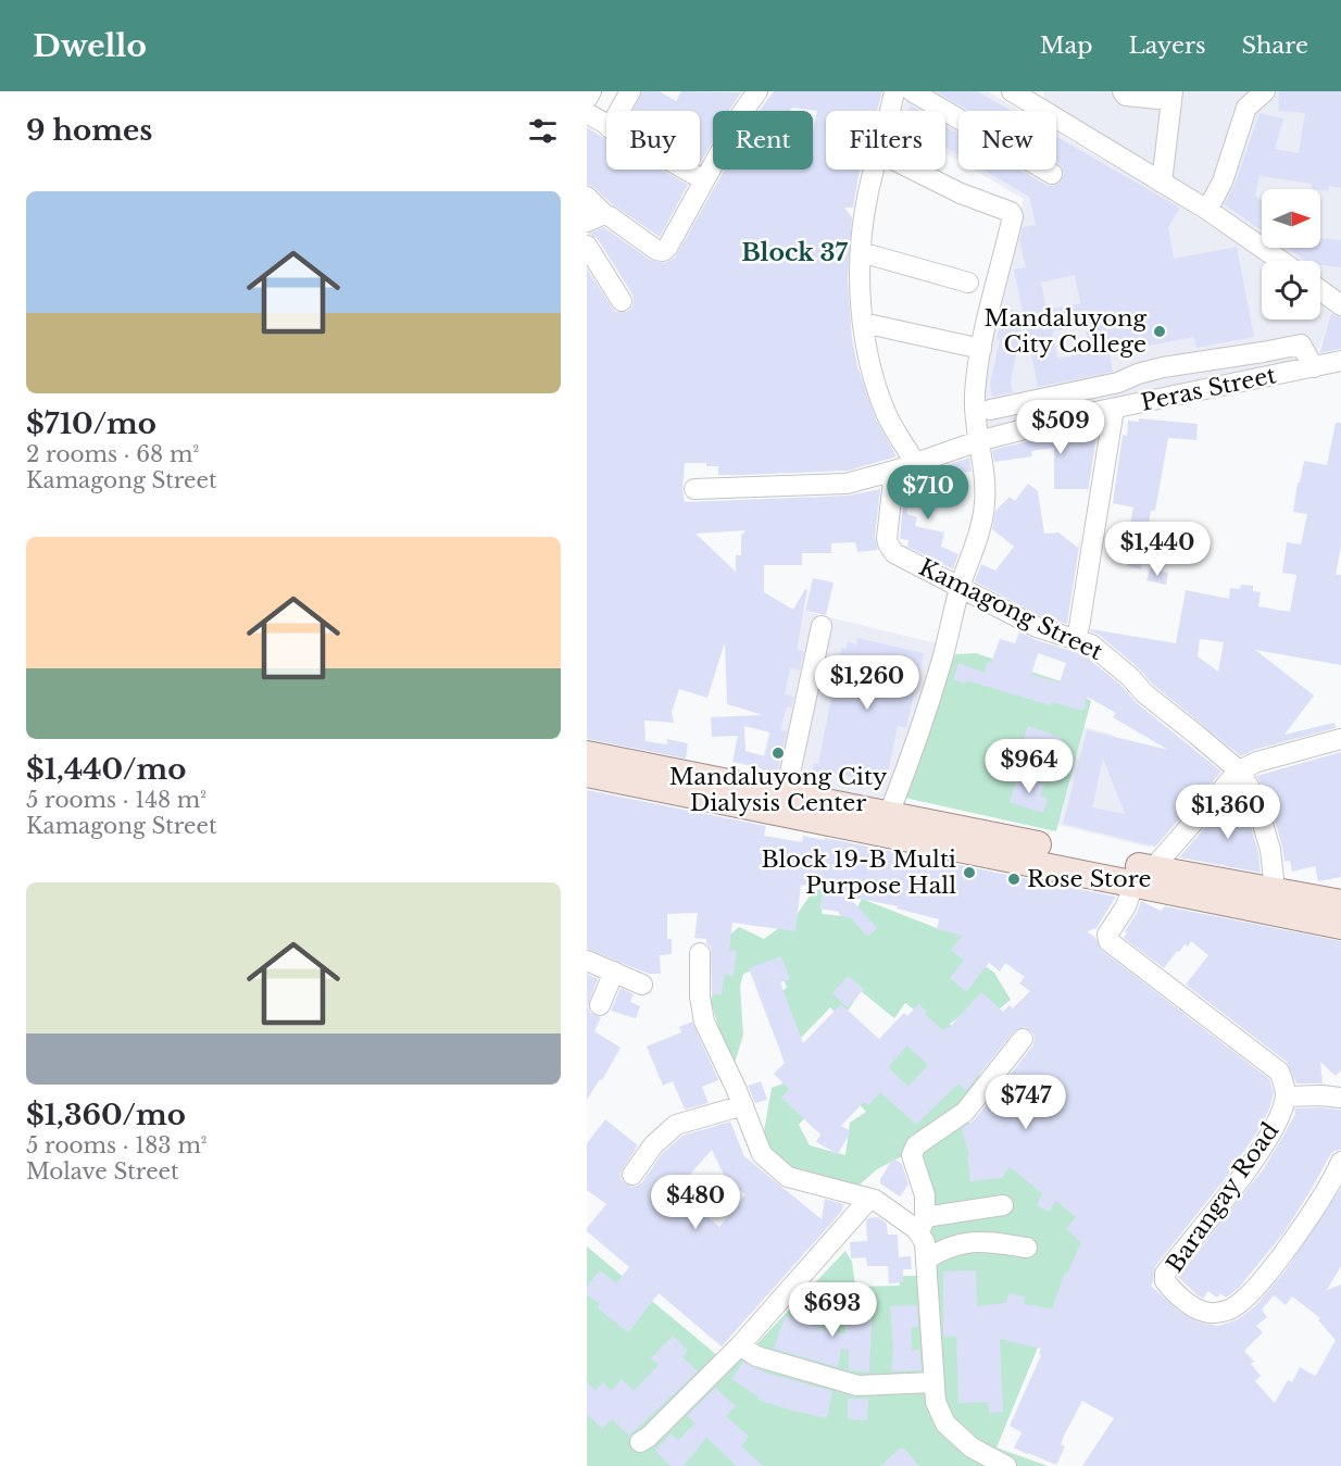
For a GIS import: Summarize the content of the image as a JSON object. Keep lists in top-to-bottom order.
{
  "streets": {
    "street": ["Peras Street", "Kamagong Street", "Barangay Road"]
  },
  "crossings": [
    ["Peras Street", "Kamagong Street"]
  ],
  "districts": ["Block 37"],
  "places": [
    "Mandaluyong City College",
    "Mandaluyong City Dialysis Center",
    "Block 19-B Multi Purpose Hall",
    "Rose Store"
  ],
  "north": "right",
  "page": {
    "header": "Dwello",
    "nav": ["Map", "Layers", "Share"],
    "heading": "9 homes",
    "chip": [
      "Buy",
      "Rent",
      "Filters",
      "New"
    ],
    "list": [
      {
        "name": "$710/mo",
        "note": "2 rooms · 68 m² · Kamagong Street"
      },
      {
        "name": "$1,440/mo",
        "note": "5 rooms · 148 m² · Kamagong Street"
      },
      {
        "name": "$1,360/mo",
        "note": "5 rooms · 183 m² · Molave Street"
      }
    ],
    "price": [
      "$509",
      "$710",
      "$1,440",
      "$1,260",
      "$964",
      "$1,360",
      "$747",
      "$480",
      "$693"
    ]
  }
}
